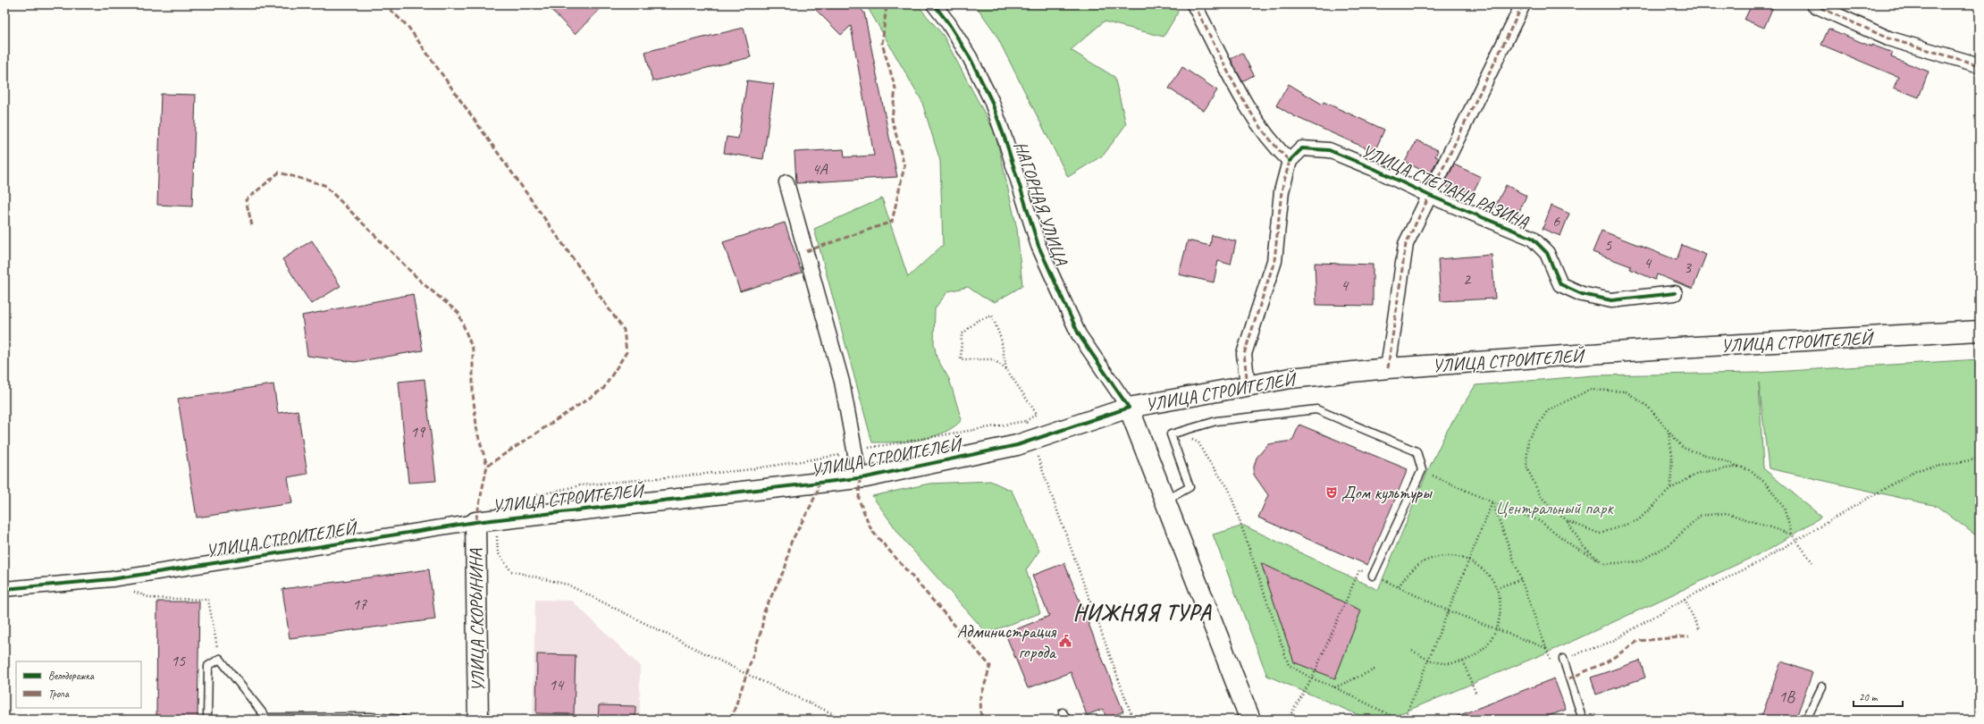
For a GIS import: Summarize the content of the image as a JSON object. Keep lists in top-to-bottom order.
{
  "streets": {
    "main road": ["УЛИЦА СТРОИТЕЛЕЙ", "УЛИЦА СКОРЫНИНА"],
    "street": ["УЛИЦА СТЕПАНА РАЗИНА", "НАГОРНАЯ УЛИЦА"]
  },
  "crossings": [
    ["НАГОРНАЯ УЛИЦА", "УЛИЦА СТРОИТЕЛЕЙ"],
    ["УЛИЦА СТРОИТЕЛЕЙ", "УЛИЦА СКОРЫНИНА"]
  ],
  "districts": ["НИЖНЯЯ ТУРА"],
  "parks": ["Центральный парк"],
  "places": {
    "theatre": ["Дом культуры"],
    "public building": ["Администрация города"]
  },
  "house_numbers": [
    "4А",
    "6",
    "5",
    "4",
    "3",
    "2",
    "4",
    "19",
    "17",
    "15",
    "14",
    "1В"
  ],
  "legend": ["Велодорожка", "Тропа"],
  "scale_bar": "20 m"
}
